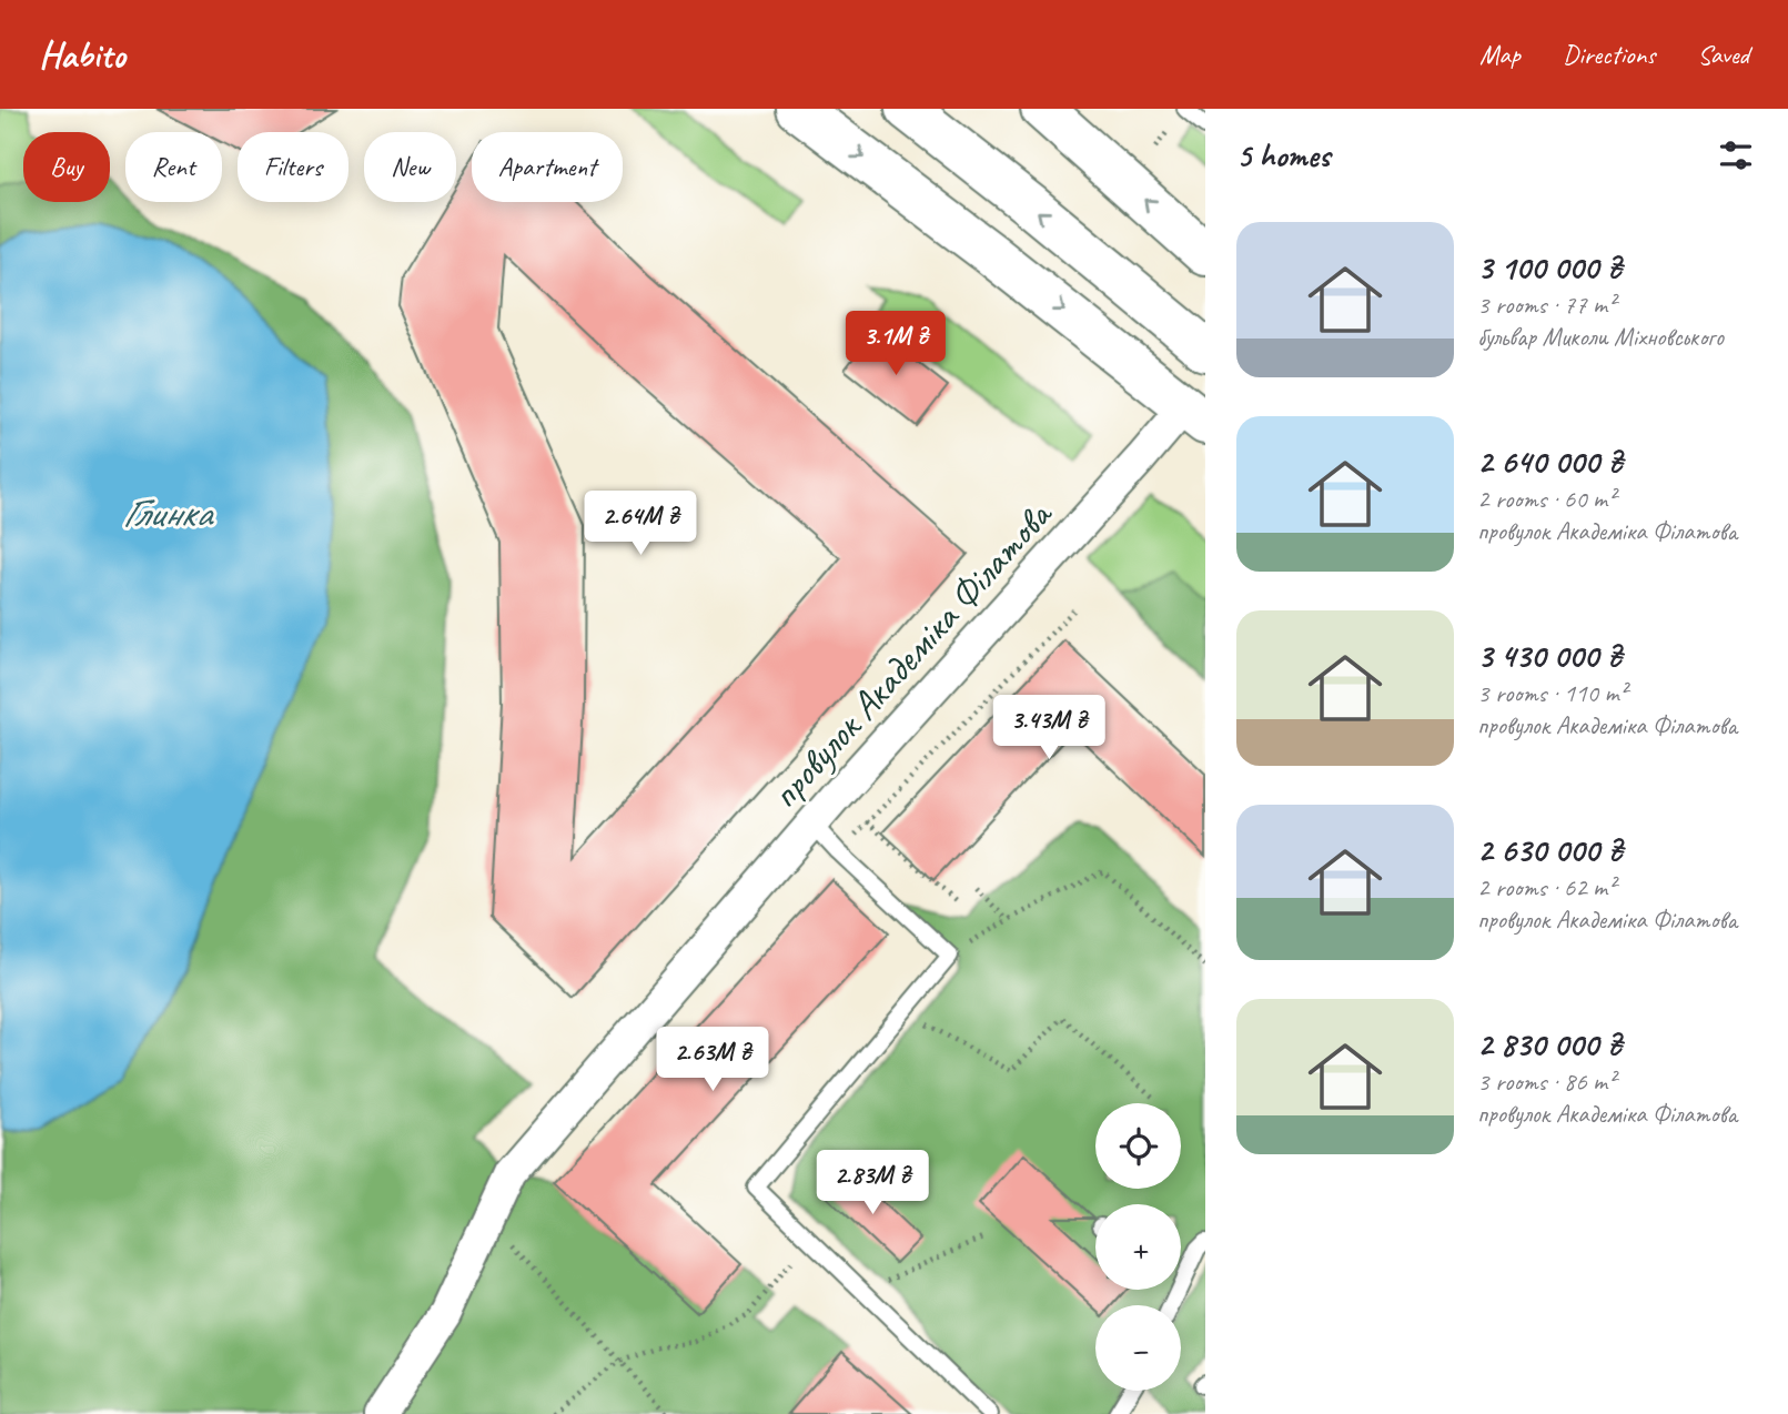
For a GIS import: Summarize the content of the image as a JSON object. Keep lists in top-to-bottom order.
{
  "streets": {
    "street": ["провулок Академіка Філатова"]
  },
  "water": ["Глинка"],
  "page": {
    "header": "Habito",
    "nav": ["Map", "Directions", "Saved"],
    "heading": "5 homes",
    "chip": [
      "Buy",
      "Rent",
      "Filters",
      "New",
      "Apartment"
    ],
    "list": [
      {
        "name": "3 100 000 ₴",
        "note": "3 rooms · 77 m² · бульвар Миколи Міхновського"
      },
      {
        "name": "2 640 000 ₴",
        "note": "2 rooms · 60 m² · провулок Академіка Філатова"
      },
      {
        "name": "3 430 000 ₴",
        "note": "3 rooms · 110 m² · провулок Академіка Філатова"
      },
      {
        "name": "2 630 000 ₴",
        "note": "2 rooms · 62 m² · провулок Академіка Філатова"
      },
      {
        "name": "2 830 000 ₴",
        "note": "3 rooms · 86 m² · провулок Академіка Філатова"
      }
    ],
    "price": [
      "3.1M ₴",
      "2.64M ₴",
      "3.43M ₴",
      "2.63M ₴",
      "2.83M ₴"
    ],
    "map_buttons": ["+", "−"]
  }
}
